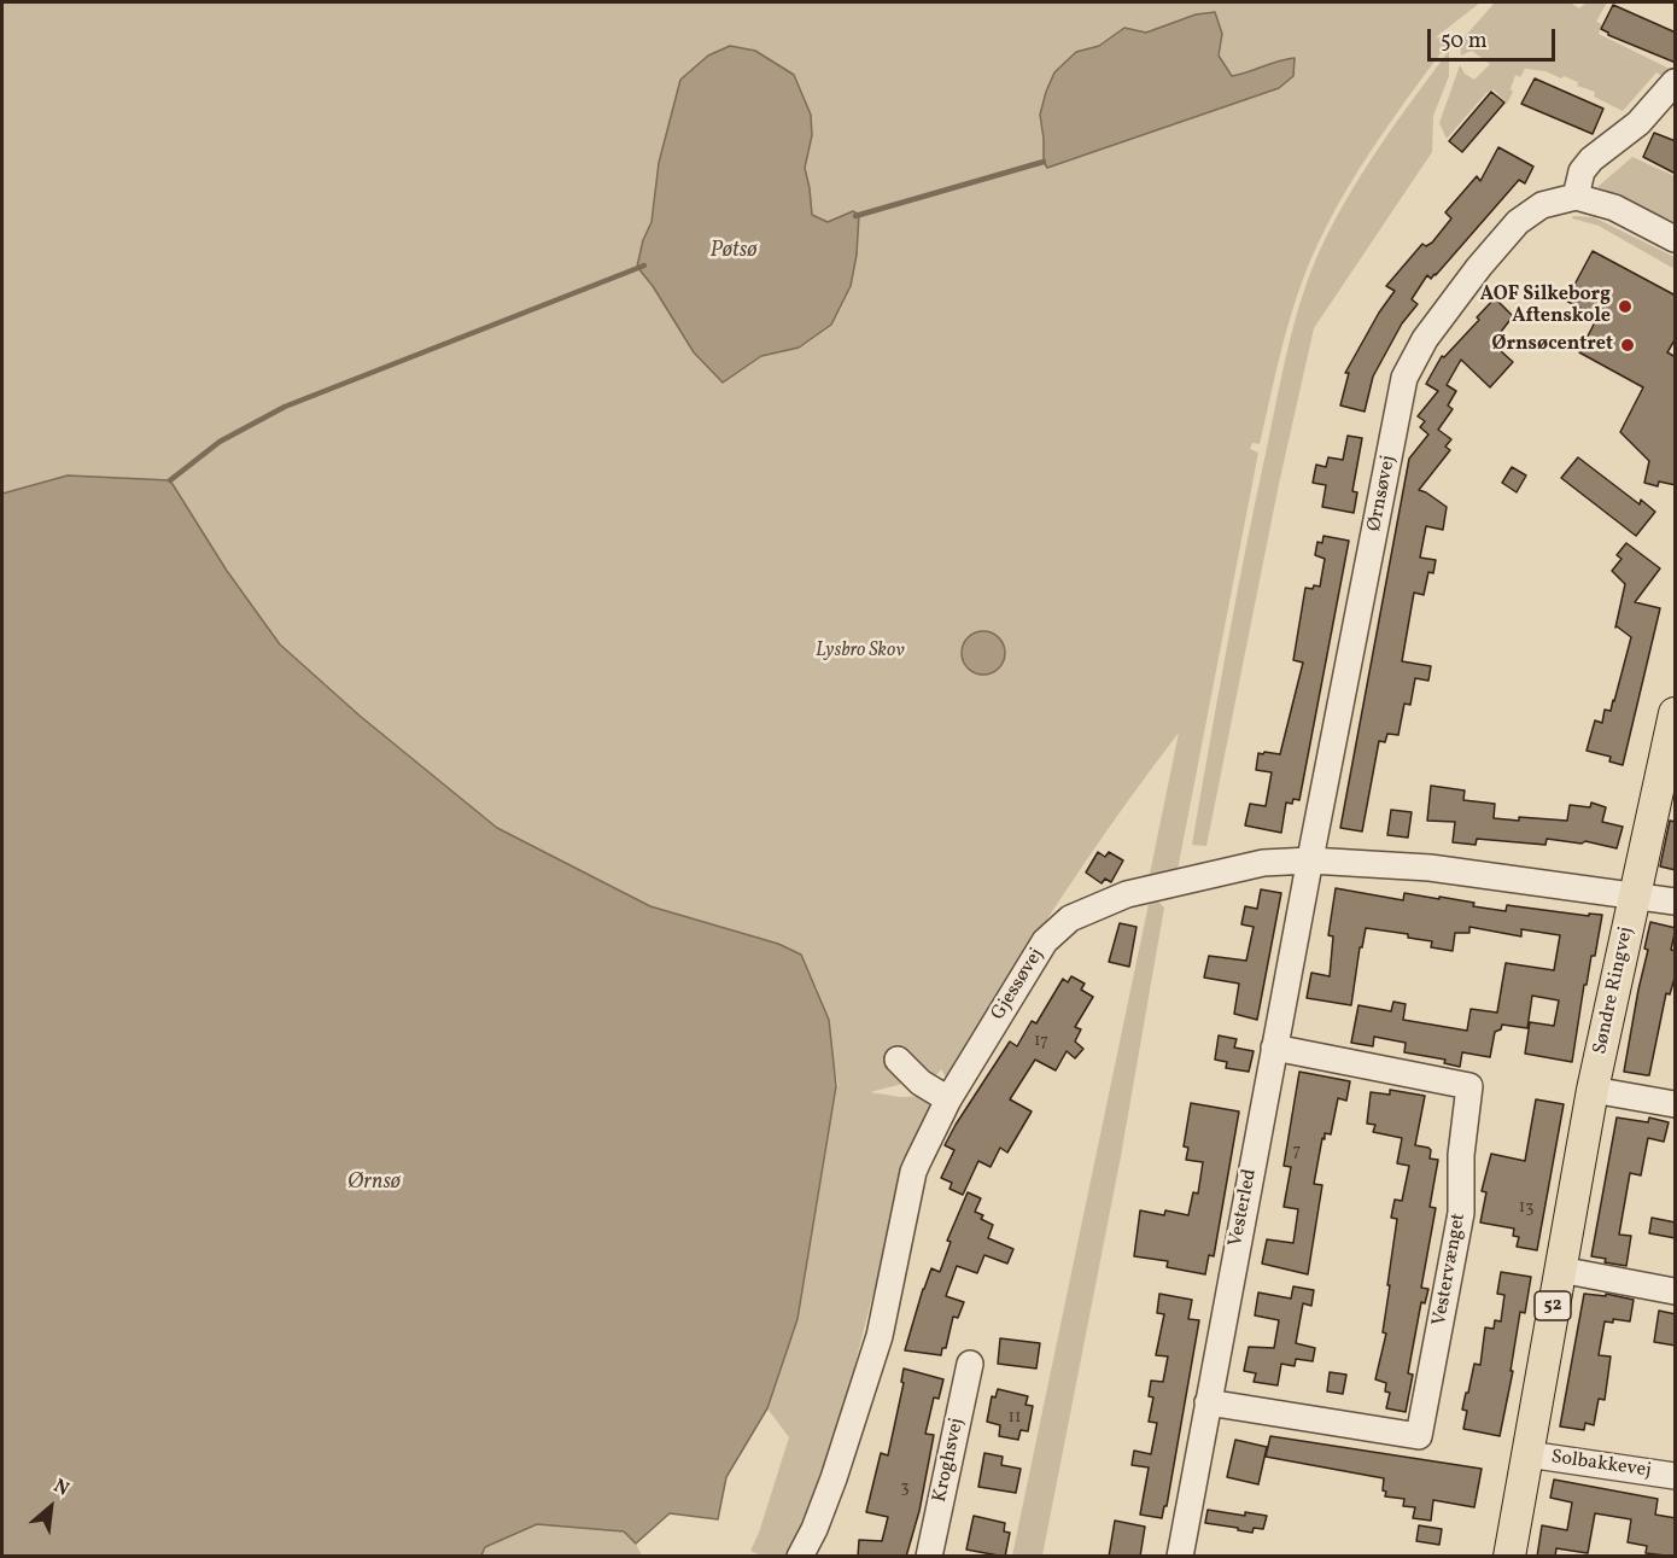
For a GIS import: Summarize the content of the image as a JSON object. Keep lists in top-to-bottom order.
{
  "streets": {
    "main road": ["Søndre Ringvej", "52"],
    "street": [
      "Ørnsøvej",
      "Gjessøvej",
      "Vesterled",
      "Vestervænget",
      "Kroghsvej",
      "Solbakkevej"
    ]
  },
  "crossings": [
    ["Ørnsøvej", "Gjessøvej"],
    ["Ørnsøvej", "Vesterled"],
    ["Gjessøvej", "Søndre Ringvej"],
    ["Gjessøvej", "Vesterled"],
    ["Søndre Ringvej", "Solbakkevej"],
    ["Vesterled", "Vestervænget"]
  ],
  "water": ["Pøtsø", "Ørnsø"],
  "parks": ["Lysbro Skov"],
  "places": ["AOF Silkeborg Aftenskole", "Ørnsøcentret"],
  "house_numbers": [
    "17",
    "7",
    "13",
    "11",
    "3"
  ],
  "scale_bar": "50 m",
  "north": "top right"
}
